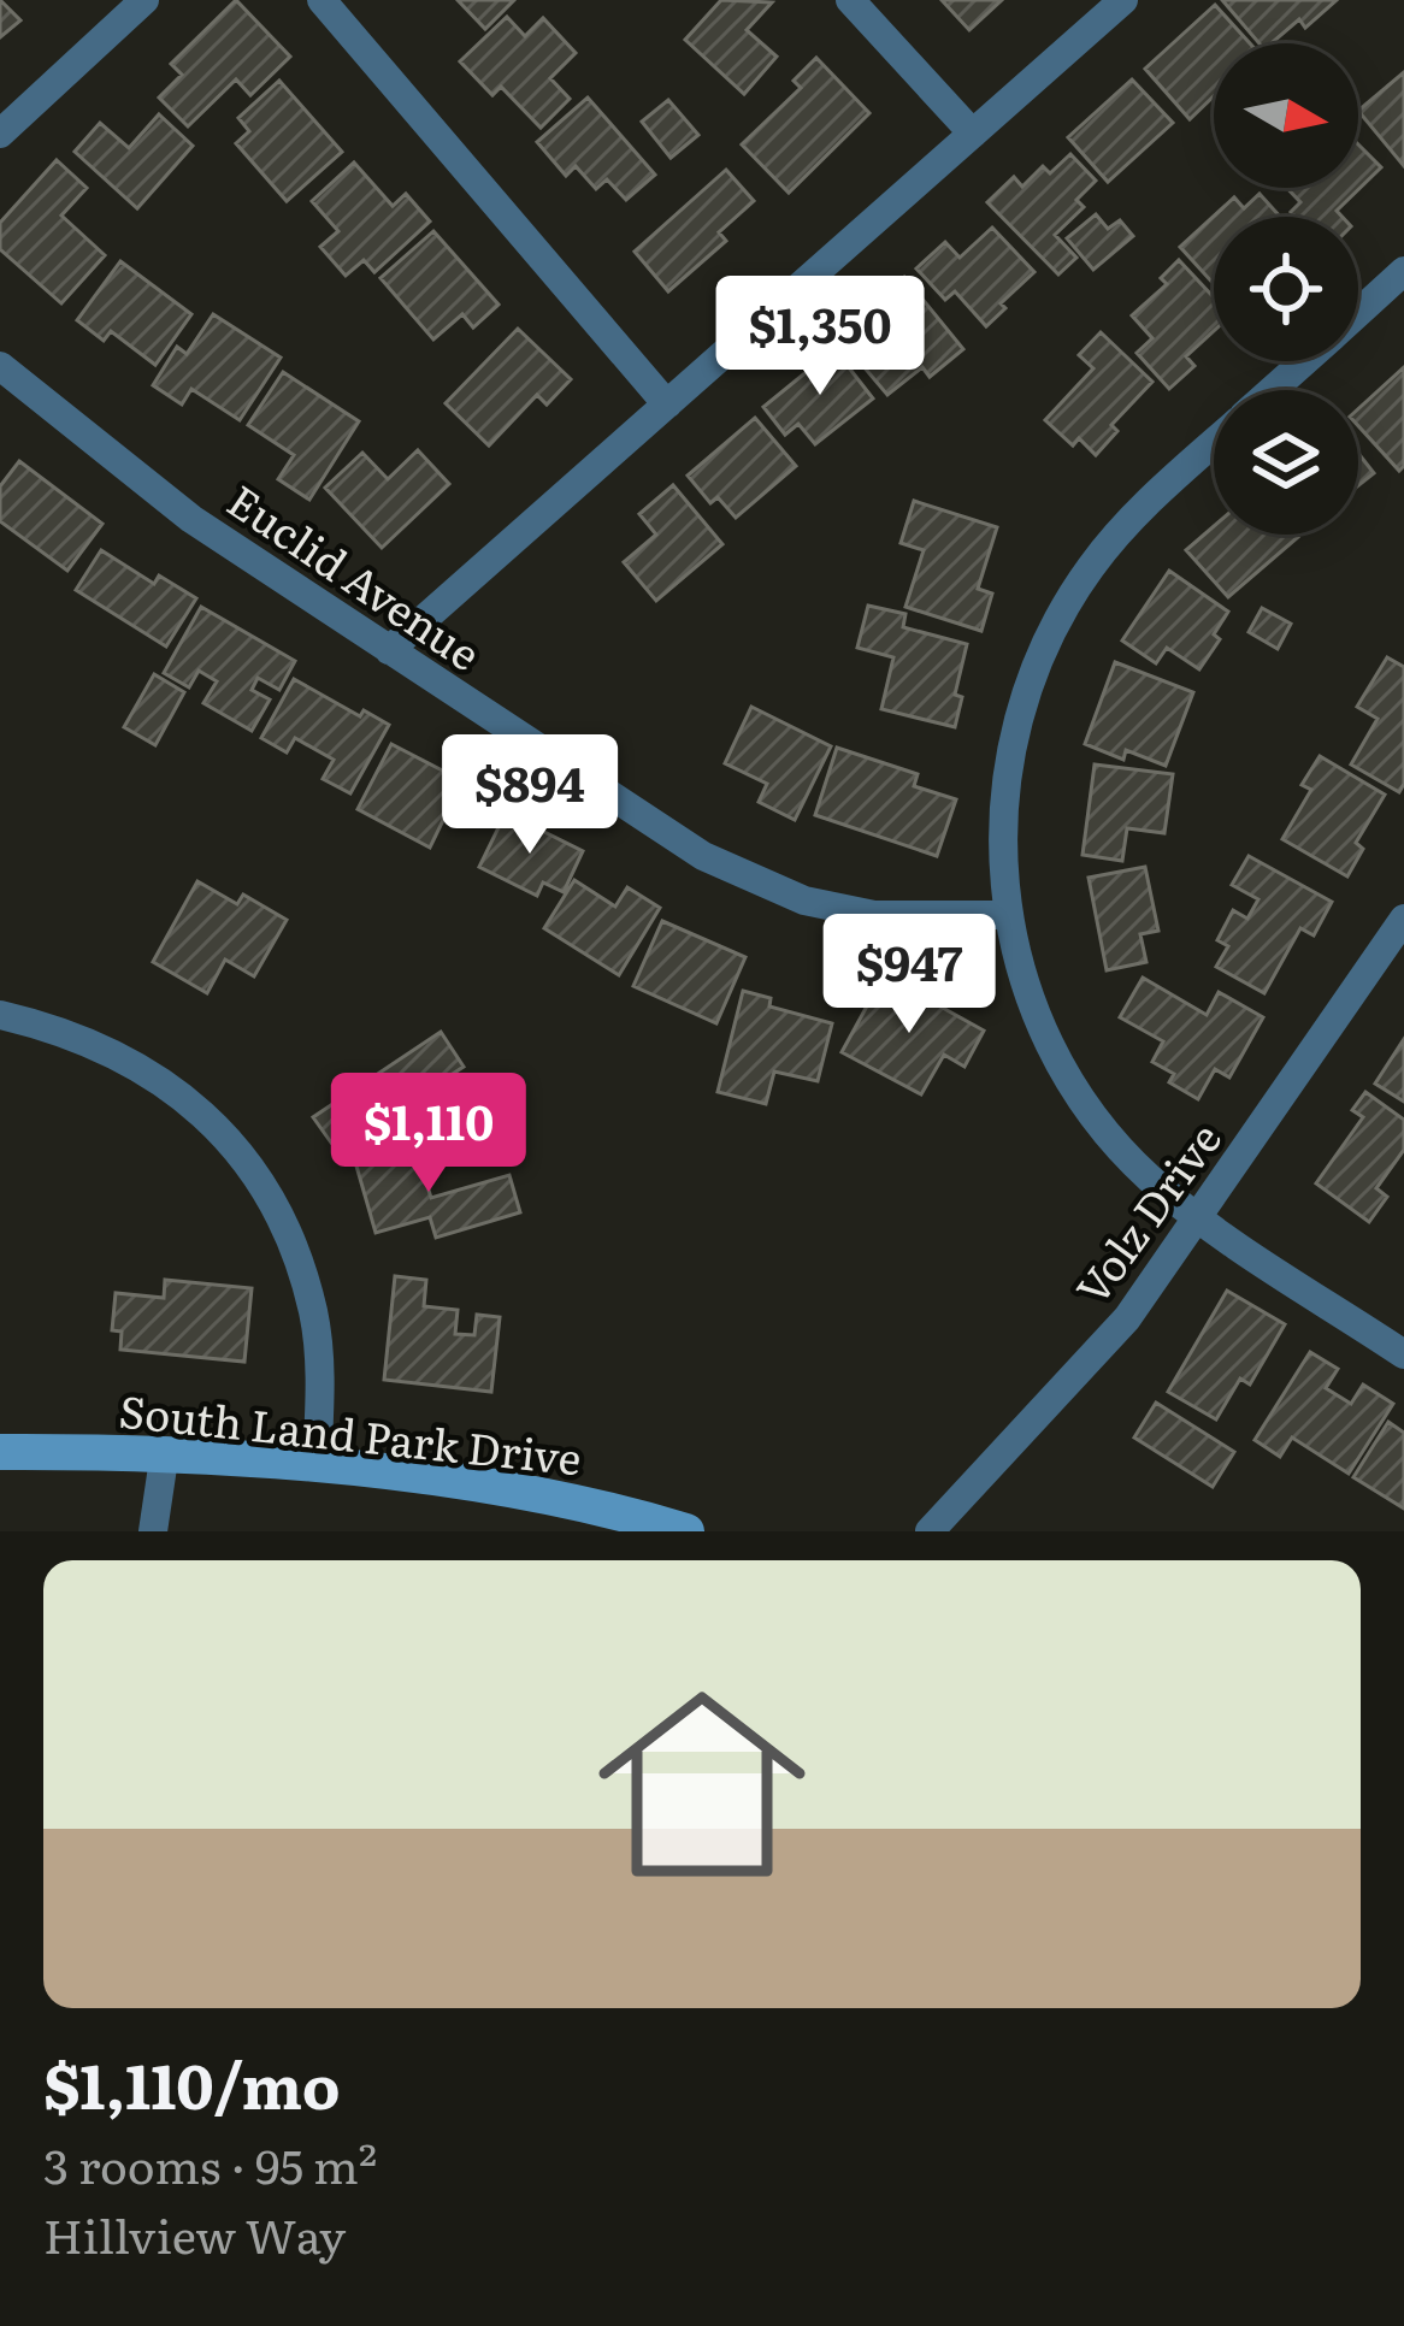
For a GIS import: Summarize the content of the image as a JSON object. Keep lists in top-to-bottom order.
{
  "streets": {
    "street": ["Euclid Avenue", "Volz Drive", "South Land Park Drive"]
  },
  "north": "right",
  "page": {
    "price": [
      "$1,350",
      "$894",
      "$947",
      "$1,110"
    ],
    "list": [
      {
        "name": "$1,110/mo",
        "note": "3 rooms · 95 m² · Hillview Way"
      }
    ]
  }
}
